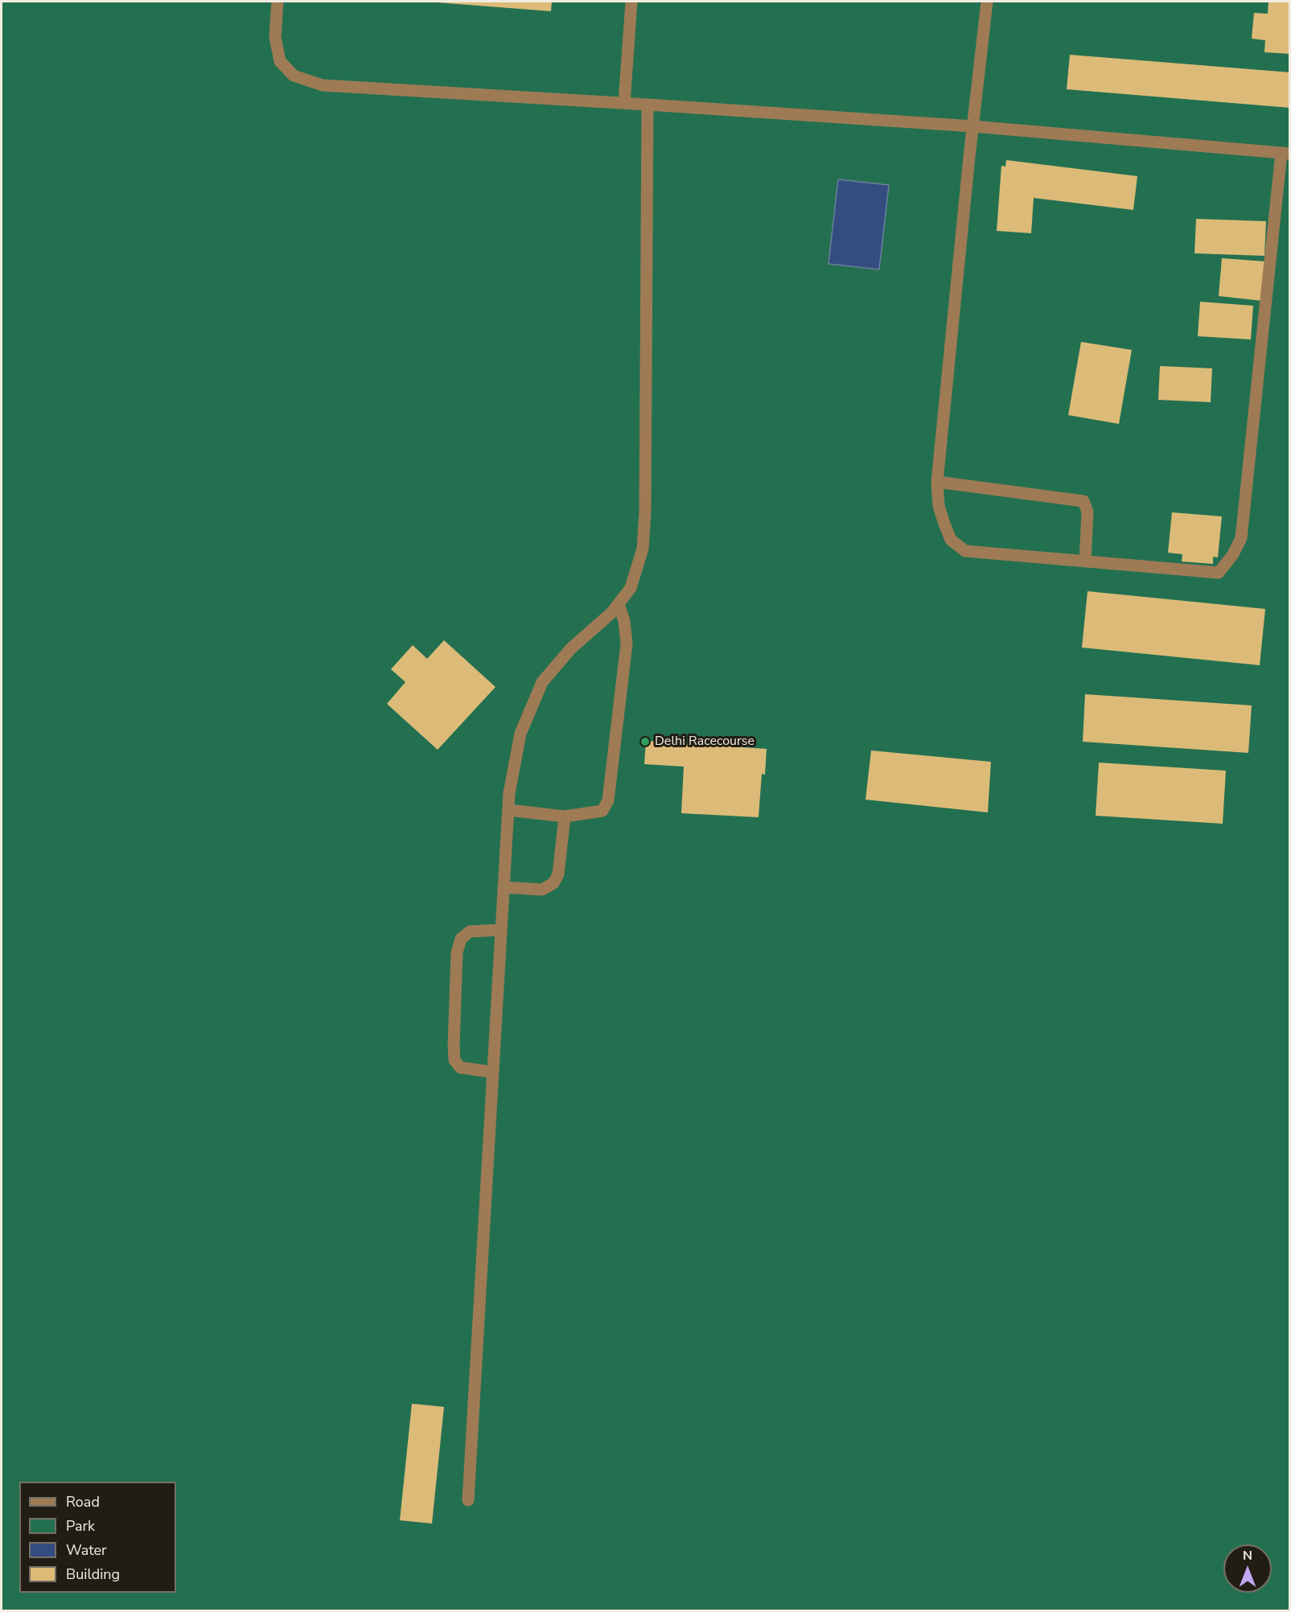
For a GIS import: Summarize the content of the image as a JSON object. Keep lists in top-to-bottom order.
{
  "places": ["Delhi Racecourse"],
  "legend": [
    "Road",
    "Park",
    "Water",
    "Building"
  ],
  "north": "top"
}
